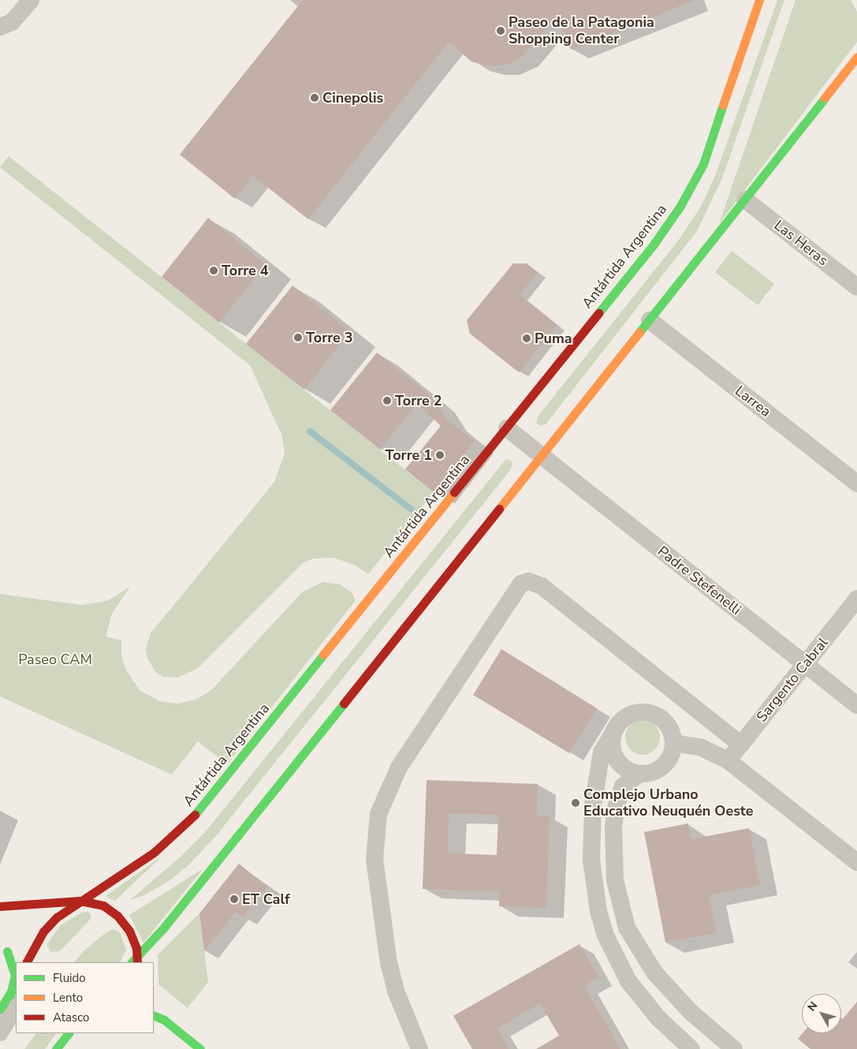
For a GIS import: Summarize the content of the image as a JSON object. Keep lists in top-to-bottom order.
{
  "streets": {
    "main road": ["Antártida Argentina"],
    "street": [
      "Las Heras",
      "Larrea",
      "Padre Stefenelli",
      "Sargento Cabral"
    ]
  },
  "crossings": [
    ["Antártida Argentina", "Padre Stefenelli"],
    ["Padre Stefenelli", "Sargento Cabral"]
  ],
  "parks": ["Paseo CAM"],
  "places": [
    "Paseo de la Patagonia Shopping Center",
    "Cinepolis",
    "Torre 4",
    "Torre 3",
    "Puma",
    "Torre 2",
    "Torre 1",
    "Complejo Urbano Educativo Neuquén Oeste",
    "ET Calf"
  ],
  "legend": ["Fluido", "Lento", "Atasco"],
  "north": "top left"
}
